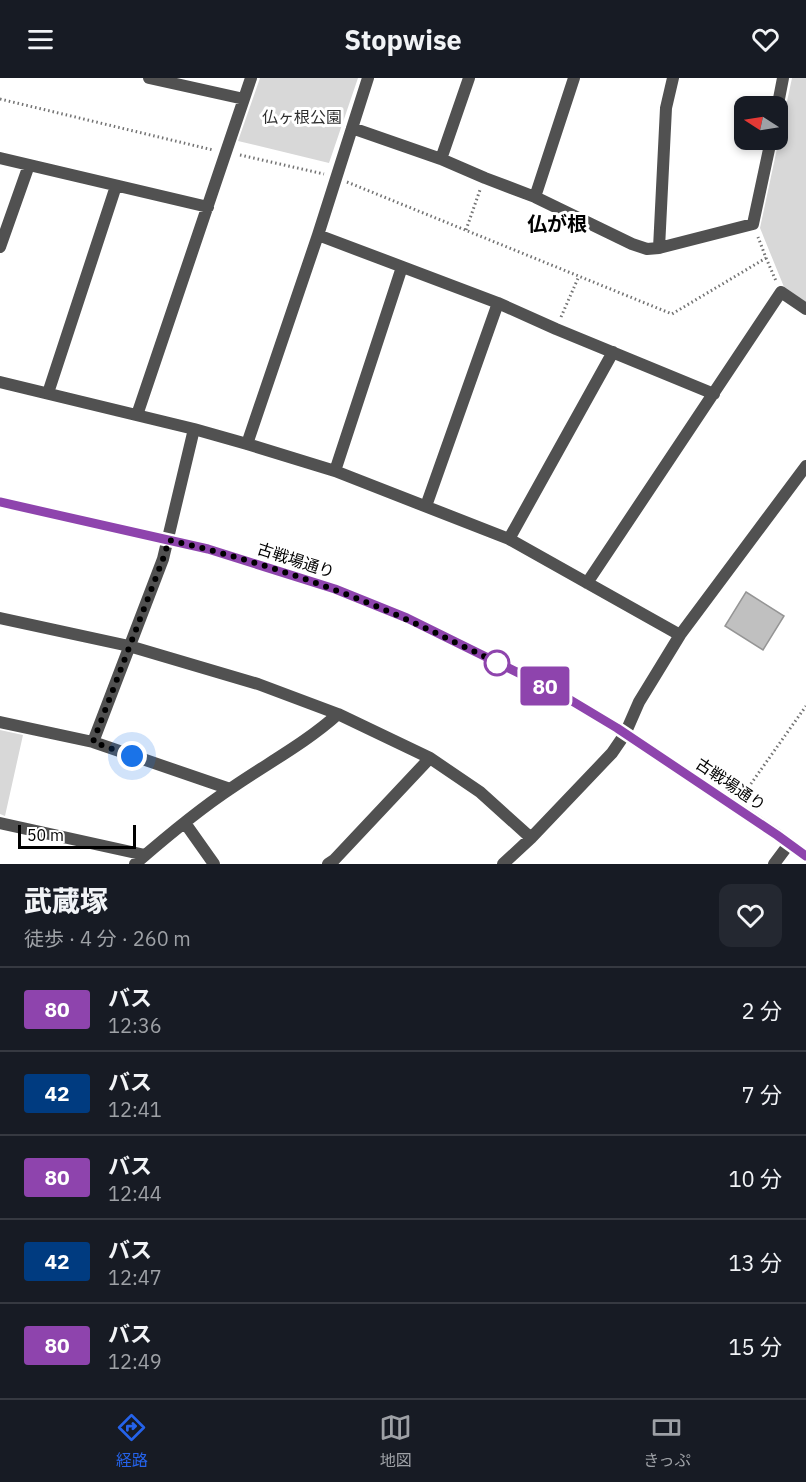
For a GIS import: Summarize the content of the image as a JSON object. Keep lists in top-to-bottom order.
{
  "streets": {
    "street": ["古戦場通り"]
  },
  "districts": ["仏が根"],
  "parks": ["仏ヶ根公園"],
  "lines": ["bus line 80"],
  "scale_bar": "50 m",
  "north": "left",
  "page": {
    "header": "Stopwise",
    "on_map": "80",
    "scale": "50 m",
    "heading": ["武蔵塚", "徒歩 · 4 分 · 260 m"],
    "list": [
      {
        "mark": "80",
        "name": "バス",
        "note": "12:36",
        "value": "2 分"
      },
      {
        "mark": "42",
        "name": "バス",
        "note": "12:41",
        "value": "7 分"
      },
      {
        "mark": "80",
        "name": "バス",
        "note": "12:44",
        "value": "10 分"
      },
      {
        "mark": "42",
        "name": "バス",
        "note": "12:47",
        "value": "13 分"
      },
      {
        "mark": "80",
        "name": "バス",
        "note": "12:49",
        "value": "15 分"
      }
    ],
    "tabs": ["経路", "地図", "きっぷ"]
  }
}
